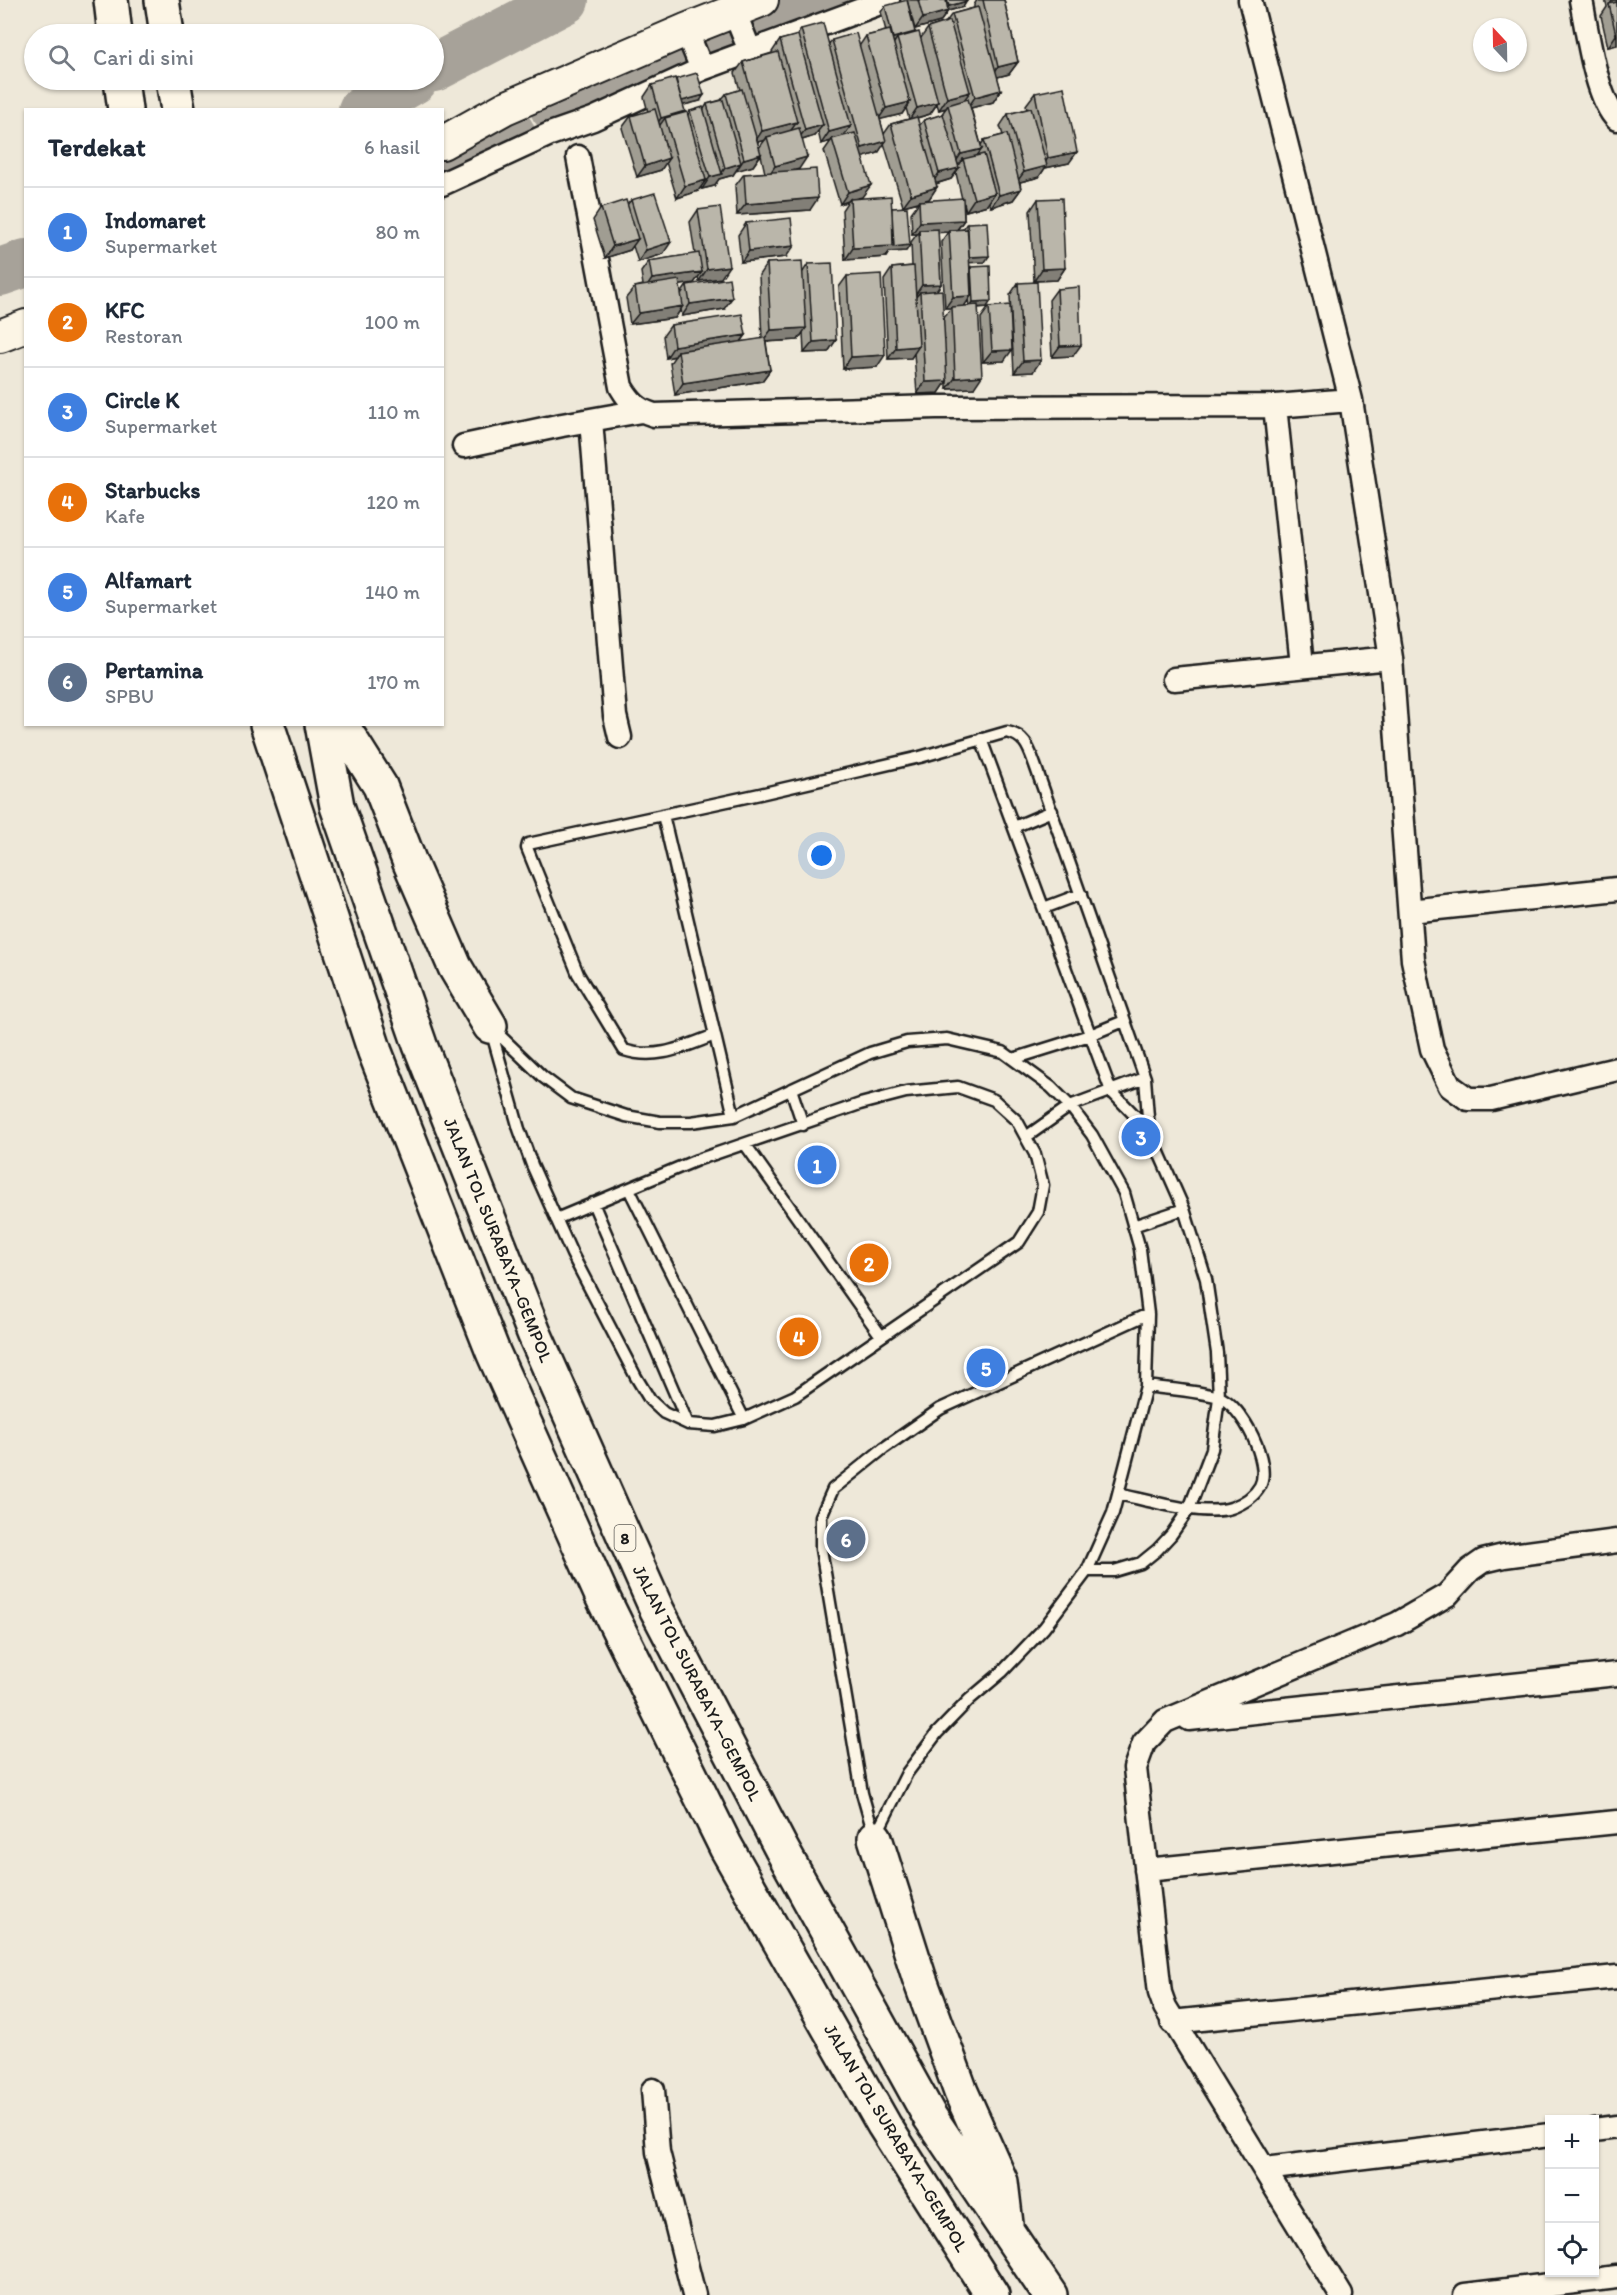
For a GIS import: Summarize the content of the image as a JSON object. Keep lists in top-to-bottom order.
{
  "streets": {
    "highway": ["JALAN TOL SURABAYA–GEMPOL", "8"]
  },
  "north": "top",
  "page": {
    "search": "Cari di sini",
    "heading": ["Terdekat", "6 hasil"],
    "list": [
      {
        "mark": "1",
        "name": "Indomaret",
        "note": "Supermarket",
        "value": "80 m"
      },
      {
        "mark": "2",
        "name": "KFC",
        "note": "Restoran",
        "value": "100 m"
      },
      {
        "mark": "3",
        "name": "Circle K",
        "note": "Supermarket",
        "value": "110 m"
      },
      {
        "mark": "4",
        "name": "Starbucks",
        "note": "Kafe",
        "value": "120 m"
      },
      {
        "mark": "5",
        "name": "Alfamart",
        "note": "Supermarket",
        "value": "140 m"
      },
      {
        "mark": "6",
        "name": "Pertamina",
        "note": "SPBU",
        "value": "170 m"
      }
    ],
    "pins": [
      "3",
      "1",
      "2",
      "4",
      "5",
      "6"
    ],
    "map_buttons": ["+", "−"]
  }
}
